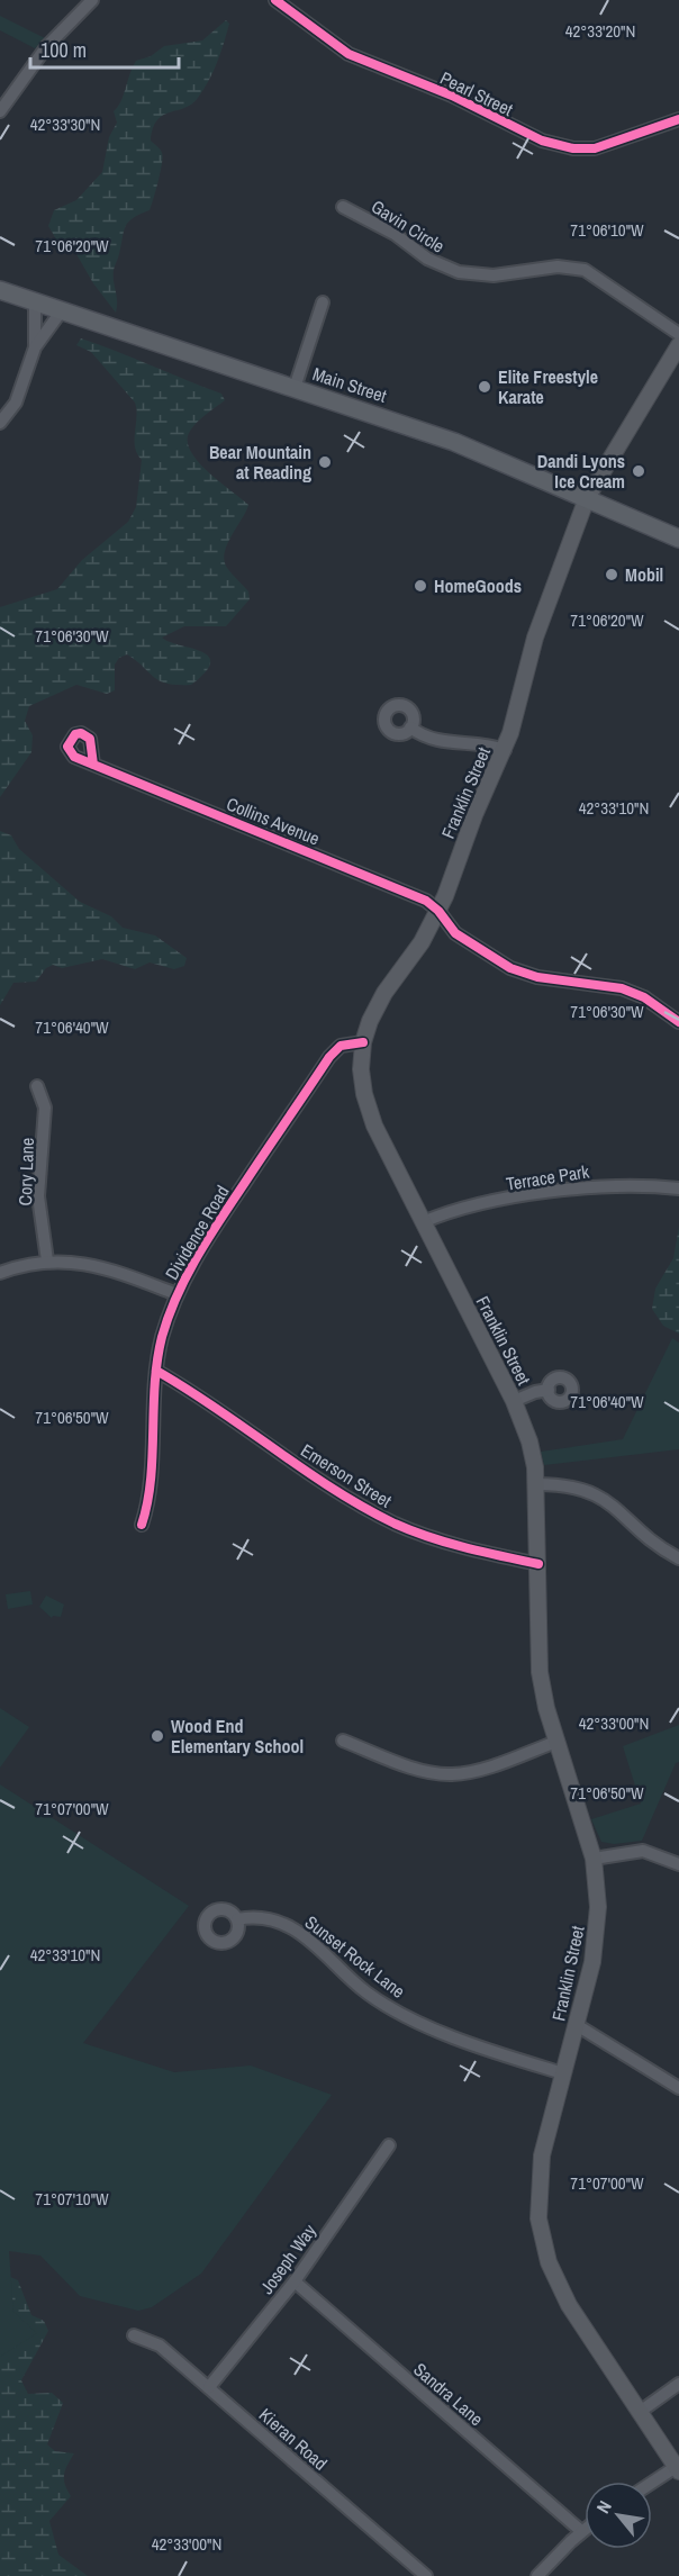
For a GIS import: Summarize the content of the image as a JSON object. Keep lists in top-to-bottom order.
{
  "streets": {
    "main road": ["Main Street", "Franklin Street"],
    "street": [
      "Pearl Street",
      "Gavin Circle",
      "Collins Avenue",
      "Cory Lane",
      "Terrace Park",
      "Dividence Road",
      "Emerson Street",
      "Sunset Rock Lane",
      "Joseph Way",
      "Sandra Lane",
      "Kieran Road"
    ]
  },
  "crossings": [
    ["Main Street", "Franklin Street"],
    ["Franklin Street", "Collins Avenue"],
    ["Franklin Street", "Terrace Park"],
    ["Franklin Street", "Dividence Road"],
    ["Franklin Street", "Emerson Street"],
    ["Franklin Street", "Sunset Rock Lane"],
    ["Dividence Road", "Emerson Street"],
    ["Joseph Way", "Sandra Lane"],
    ["Joseph Way", "Kieran Road"]
  ],
  "places": [
    "Elite Freestyle Karate",
    "Bear Mountain at Reading",
    "Dandi Lyons Ice Cream",
    "Mobil",
    "HomeGoods",
    "Wood End Elementary School"
  ],
  "scale_bar": "100 m",
  "north": "top left",
  "coordinates": [
    "42°33'20\"N",
    "42°33'30\"N",
    "71°06'10\"W",
    "71°06'20\"W",
    "71°06'30\"W",
    "42°33'10\"N",
    "71°06'40\"W",
    "71°06'50\"W",
    "42°33'00\"N",
    "71°07'00\"W",
    "71°07'10\"W"
  ]
}
